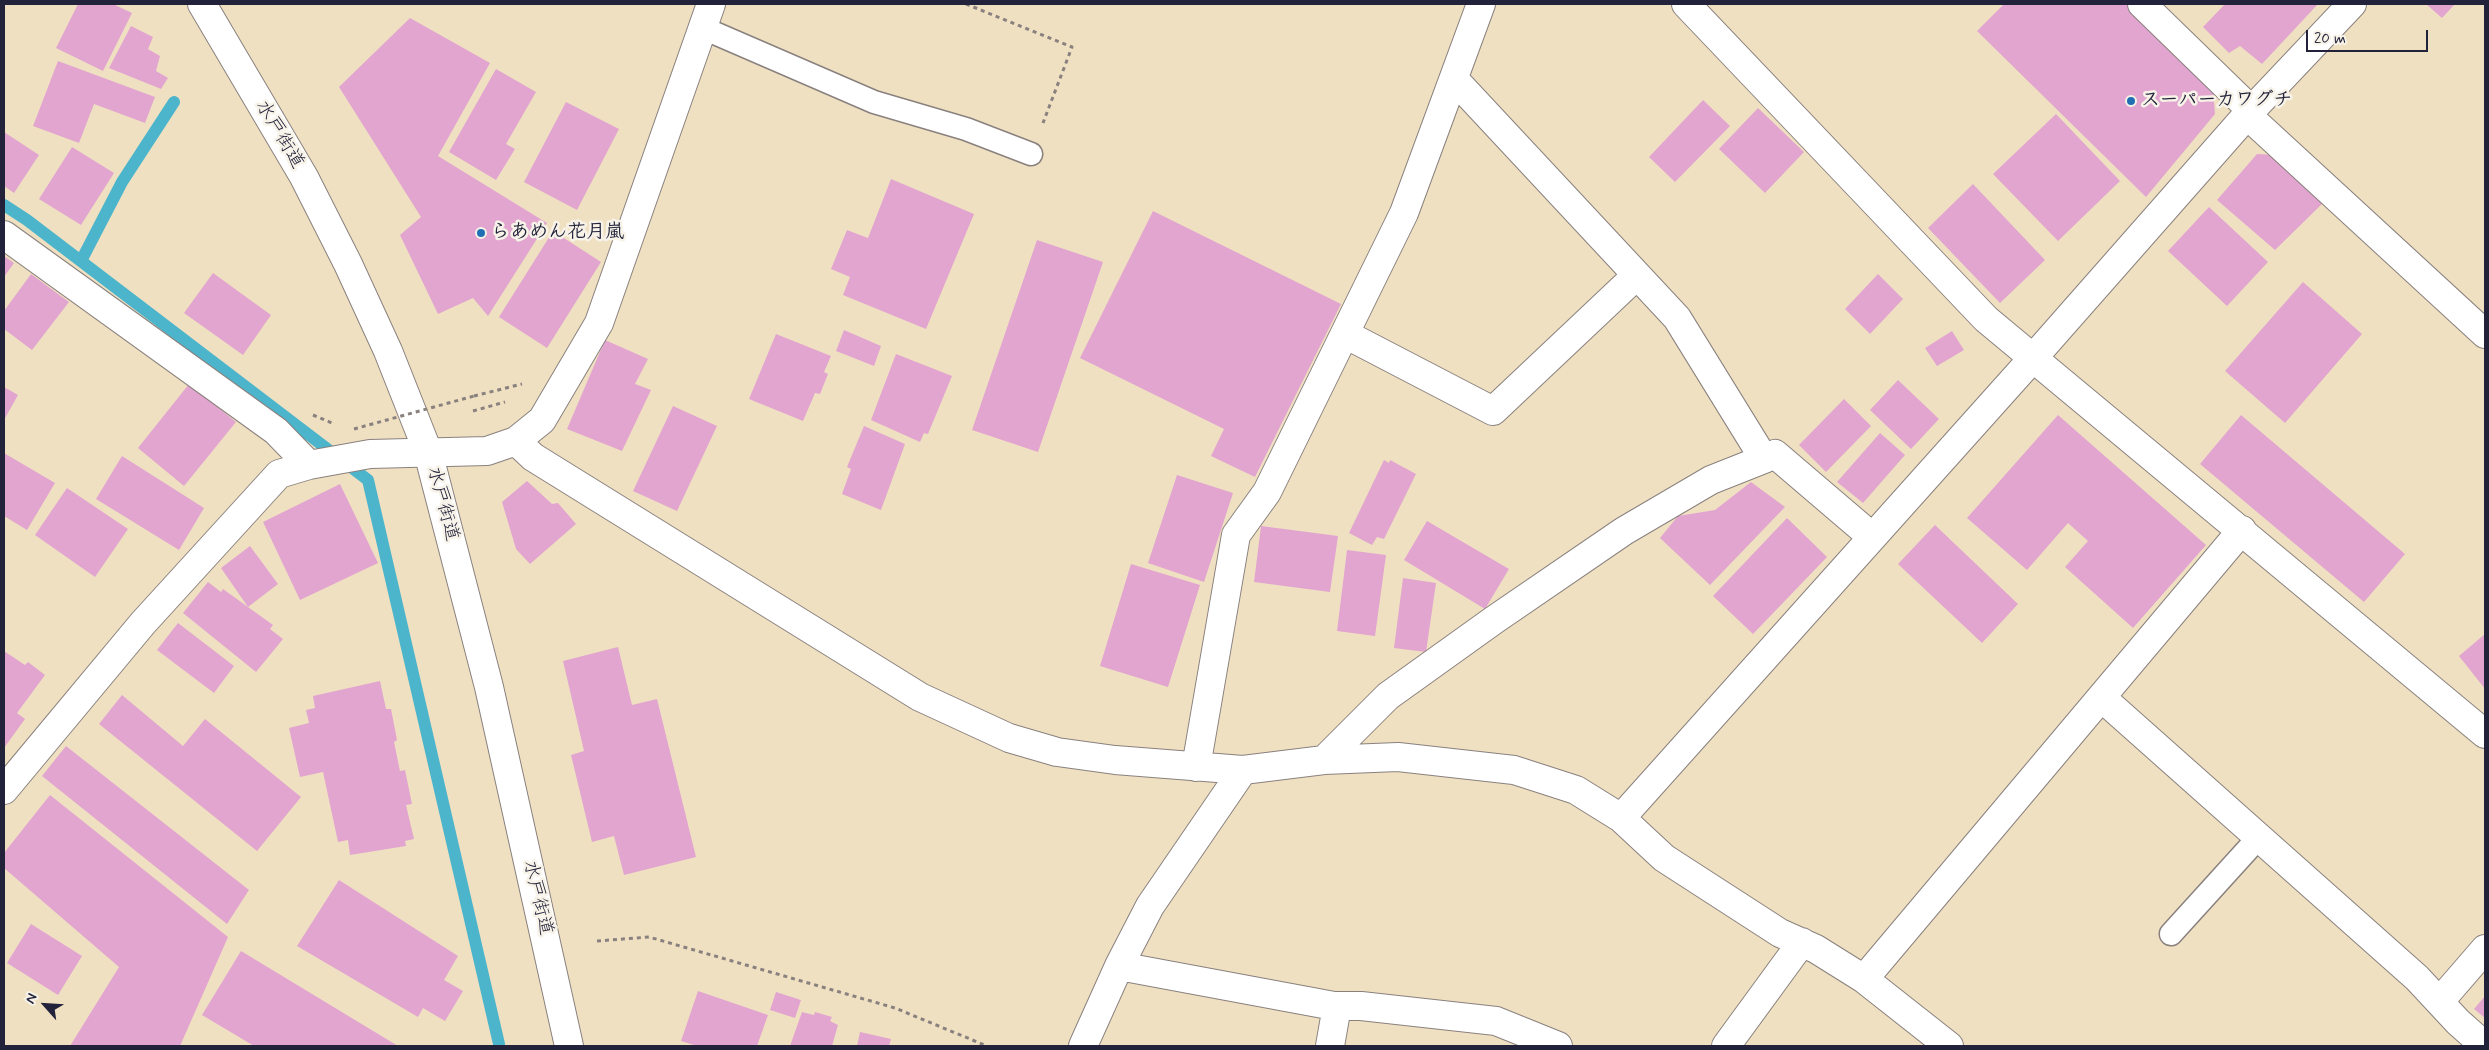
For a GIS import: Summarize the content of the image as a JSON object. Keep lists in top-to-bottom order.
{
  "streets": {
    "main road": ["水戸街道"]
  },
  "places": ["スーパーカワグチ", "らあめん花月嵐"],
  "scale_bar": "20 m",
  "north": "top left"
}
